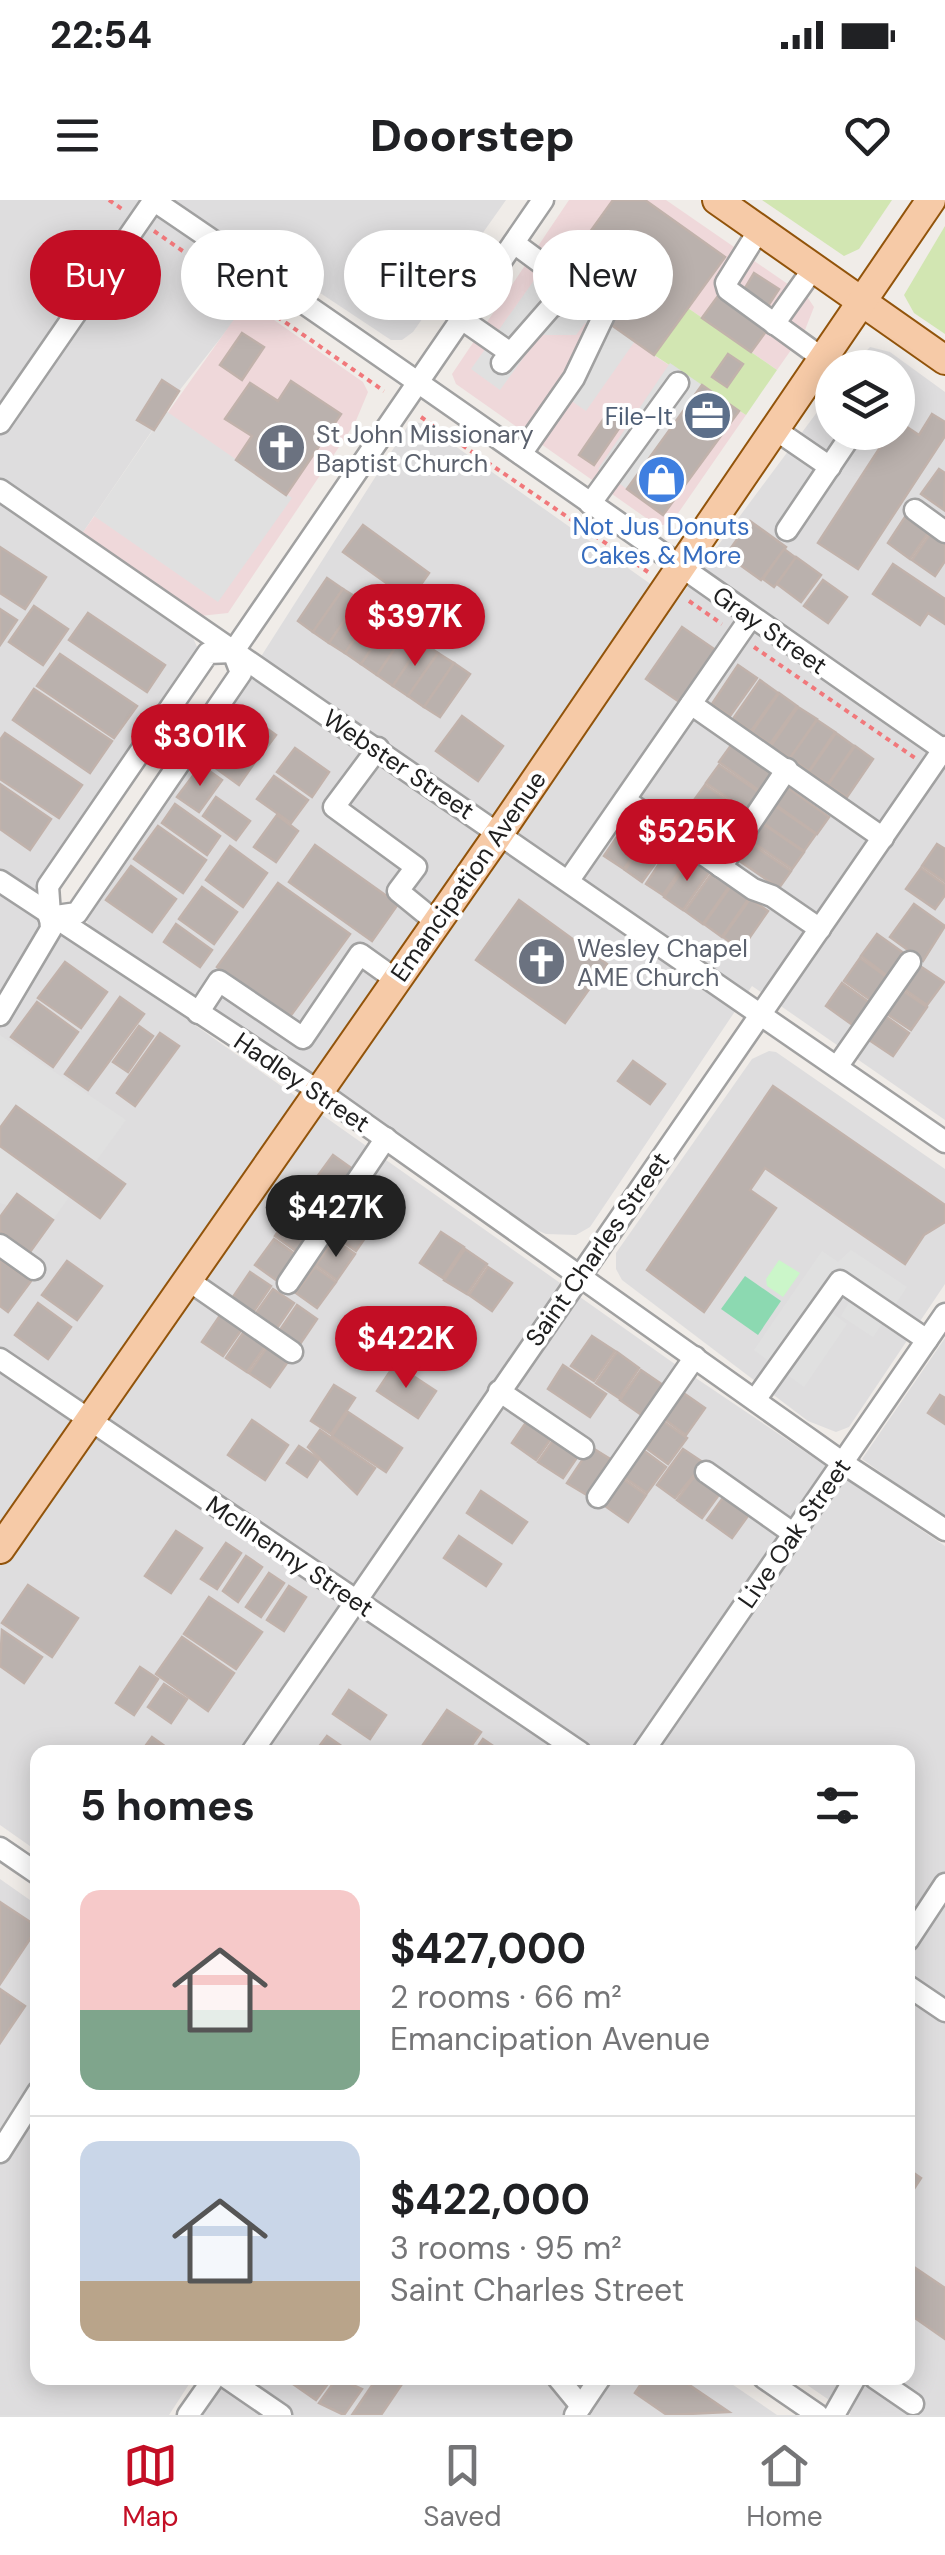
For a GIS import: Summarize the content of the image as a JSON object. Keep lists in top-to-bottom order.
{
  "streets": {
    "main road": ["Emancipation Avenue"],
    "street": [
      "Gray Street",
      "Webster Street",
      "Hadley Street",
      "Saint Charles Street",
      "Live Oak Street",
      "McIlhenny Street"
    ]
  },
  "crossings": [
    ["Gray Street", "Emancipation Avenue"],
    ["Gray Street", "Saint Charles Street"],
    ["Webster Street", "Emancipation Avenue"],
    ["Webster Street", "Saint Charles Street"],
    ["Emancipation Avenue", "Hadley Street"],
    ["Emancipation Avenue", "McIlhenny Street"],
    ["Hadley Street", "Saint Charles Street"],
    ["Hadley Street", "Live Oak Street"],
    ["Saint Charles Street", "McIlhenny Street"]
  ],
  "places": {
    "office": ["File-It"],
    "church": ["St John Missionary Baptist Church", "Wesley Chapel AME Church"],
    "shop": ["Not Jus Donuts Cakes & More"]
  },
  "page": {
    "status": "22:54",
    "header": "Doorstep",
    "chip": [
      "Buy",
      "Rent",
      "Filters",
      "New"
    ],
    "price": [
      "$397K",
      "$301K",
      "$525K",
      "$427K",
      "$422K"
    ],
    "heading": "5 homes",
    "list": [
      {
        "name": "$427,000",
        "note": "2 rooms · 66 m² · Emancipation Avenue"
      },
      {
        "name": "$422,000",
        "note": "3 rooms · 95 m² · Saint Charles Street"
      }
    ],
    "tabs": ["Map", "Saved", "Home"]
  }
}
